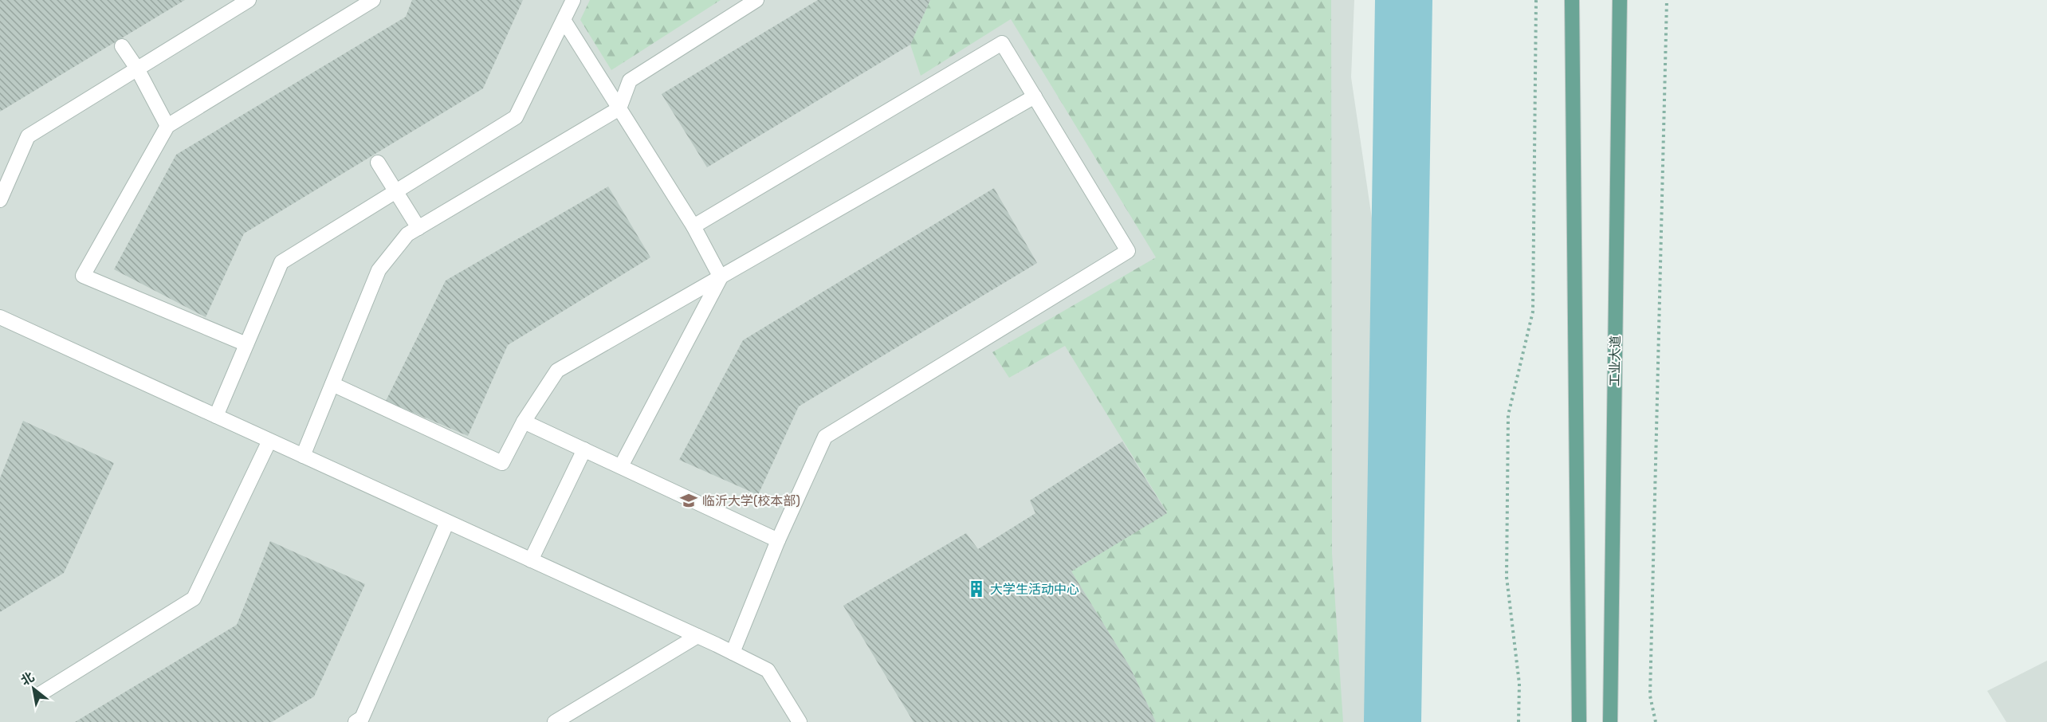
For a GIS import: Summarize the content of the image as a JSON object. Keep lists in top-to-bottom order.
{
  "streets": {
    "main road": ["工业大道"]
  },
  "places": {
    "school or university": ["临沂大学(校本部)"],
    "building": ["大学生活动中心"]
  },
  "north": "top left"
}
